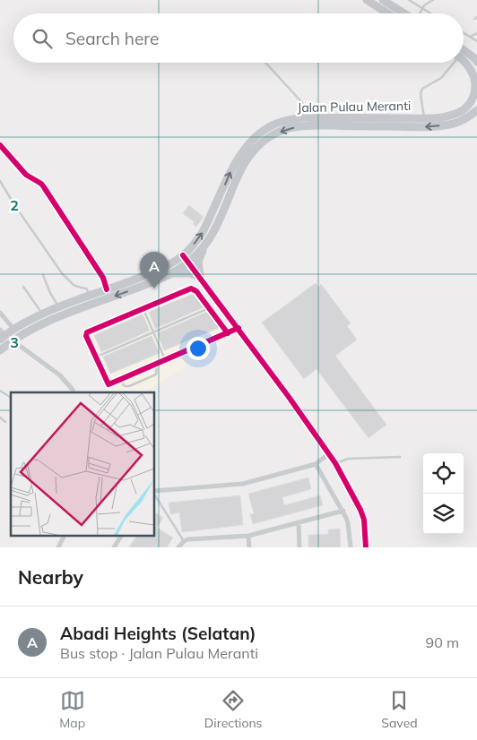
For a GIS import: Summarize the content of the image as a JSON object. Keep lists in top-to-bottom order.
{
  "streets": {
    "main road": ["Jalan Pulau Meranti"]
  },
  "page": {
    "search": "Search here",
    "pins": "A",
    "heading": "Nearby",
    "list": [
      {
        "mark": "A",
        "name": "Abadi Heights (Selatan)",
        "note": "Bus stop · Jalan Pulau Meranti",
        "value": "90 m"
      }
    ],
    "nav": ["Map", "Directions", "Saved"]
  },
  "grid": {
    "rows": ["2", "3"]
  }
}
